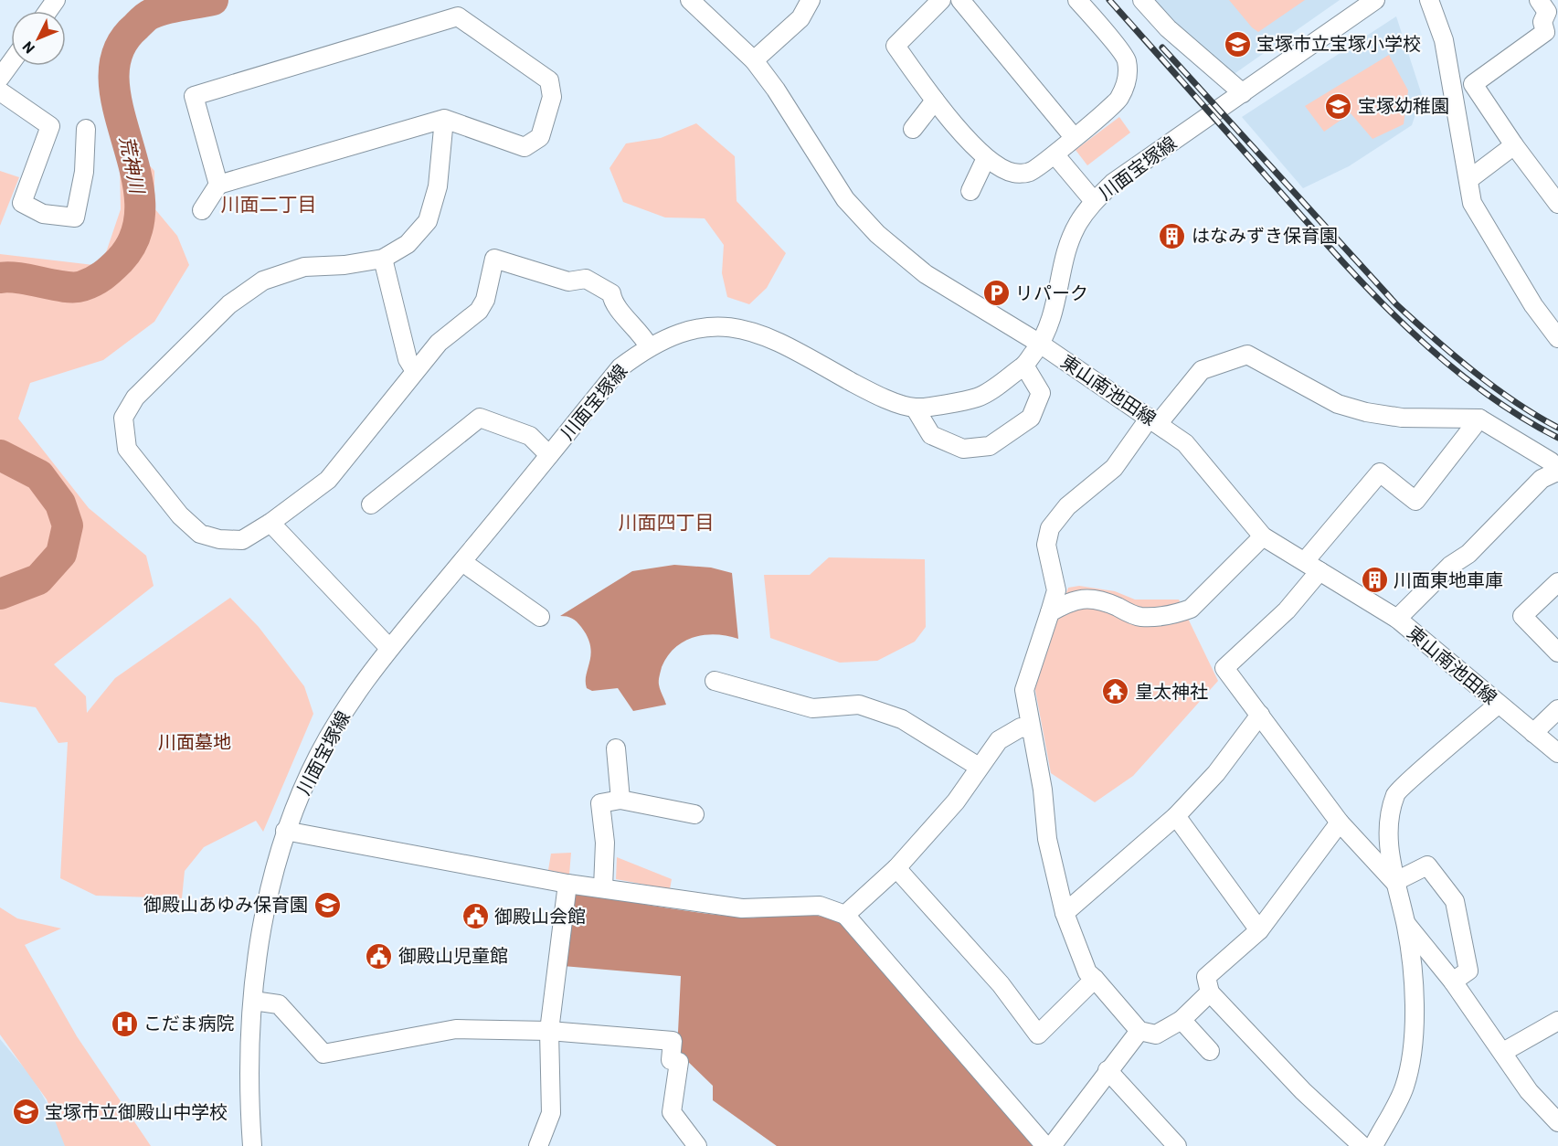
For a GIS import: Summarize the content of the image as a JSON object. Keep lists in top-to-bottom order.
{
  "streets": {
    "street": ["川面宝塚線", "東山南池田線"]
  },
  "crossings": [
    ["川面宝塚線", "東山南池田線"]
  ],
  "districts": ["川面二丁目", "川面四丁目"],
  "water": ["荒神川"],
  "parks": ["川面墓地"],
  "places": {
    "school or university": [
      "宝塚市立宝塚小学校",
      "宝塚幼稚園",
      "御殿山あゆみ保育園",
      "宝塚市立御殿山中学校"
    ],
    "building": ["はなみずき保育園", "川面東地車庫"],
    "parking": ["リパーク"],
    "temple": ["皇太神社"],
    "public building": ["御殿山会館", "御殿山児童館"],
    "hospital": ["こだま病院"]
  },
  "north": "bottom left"
}
